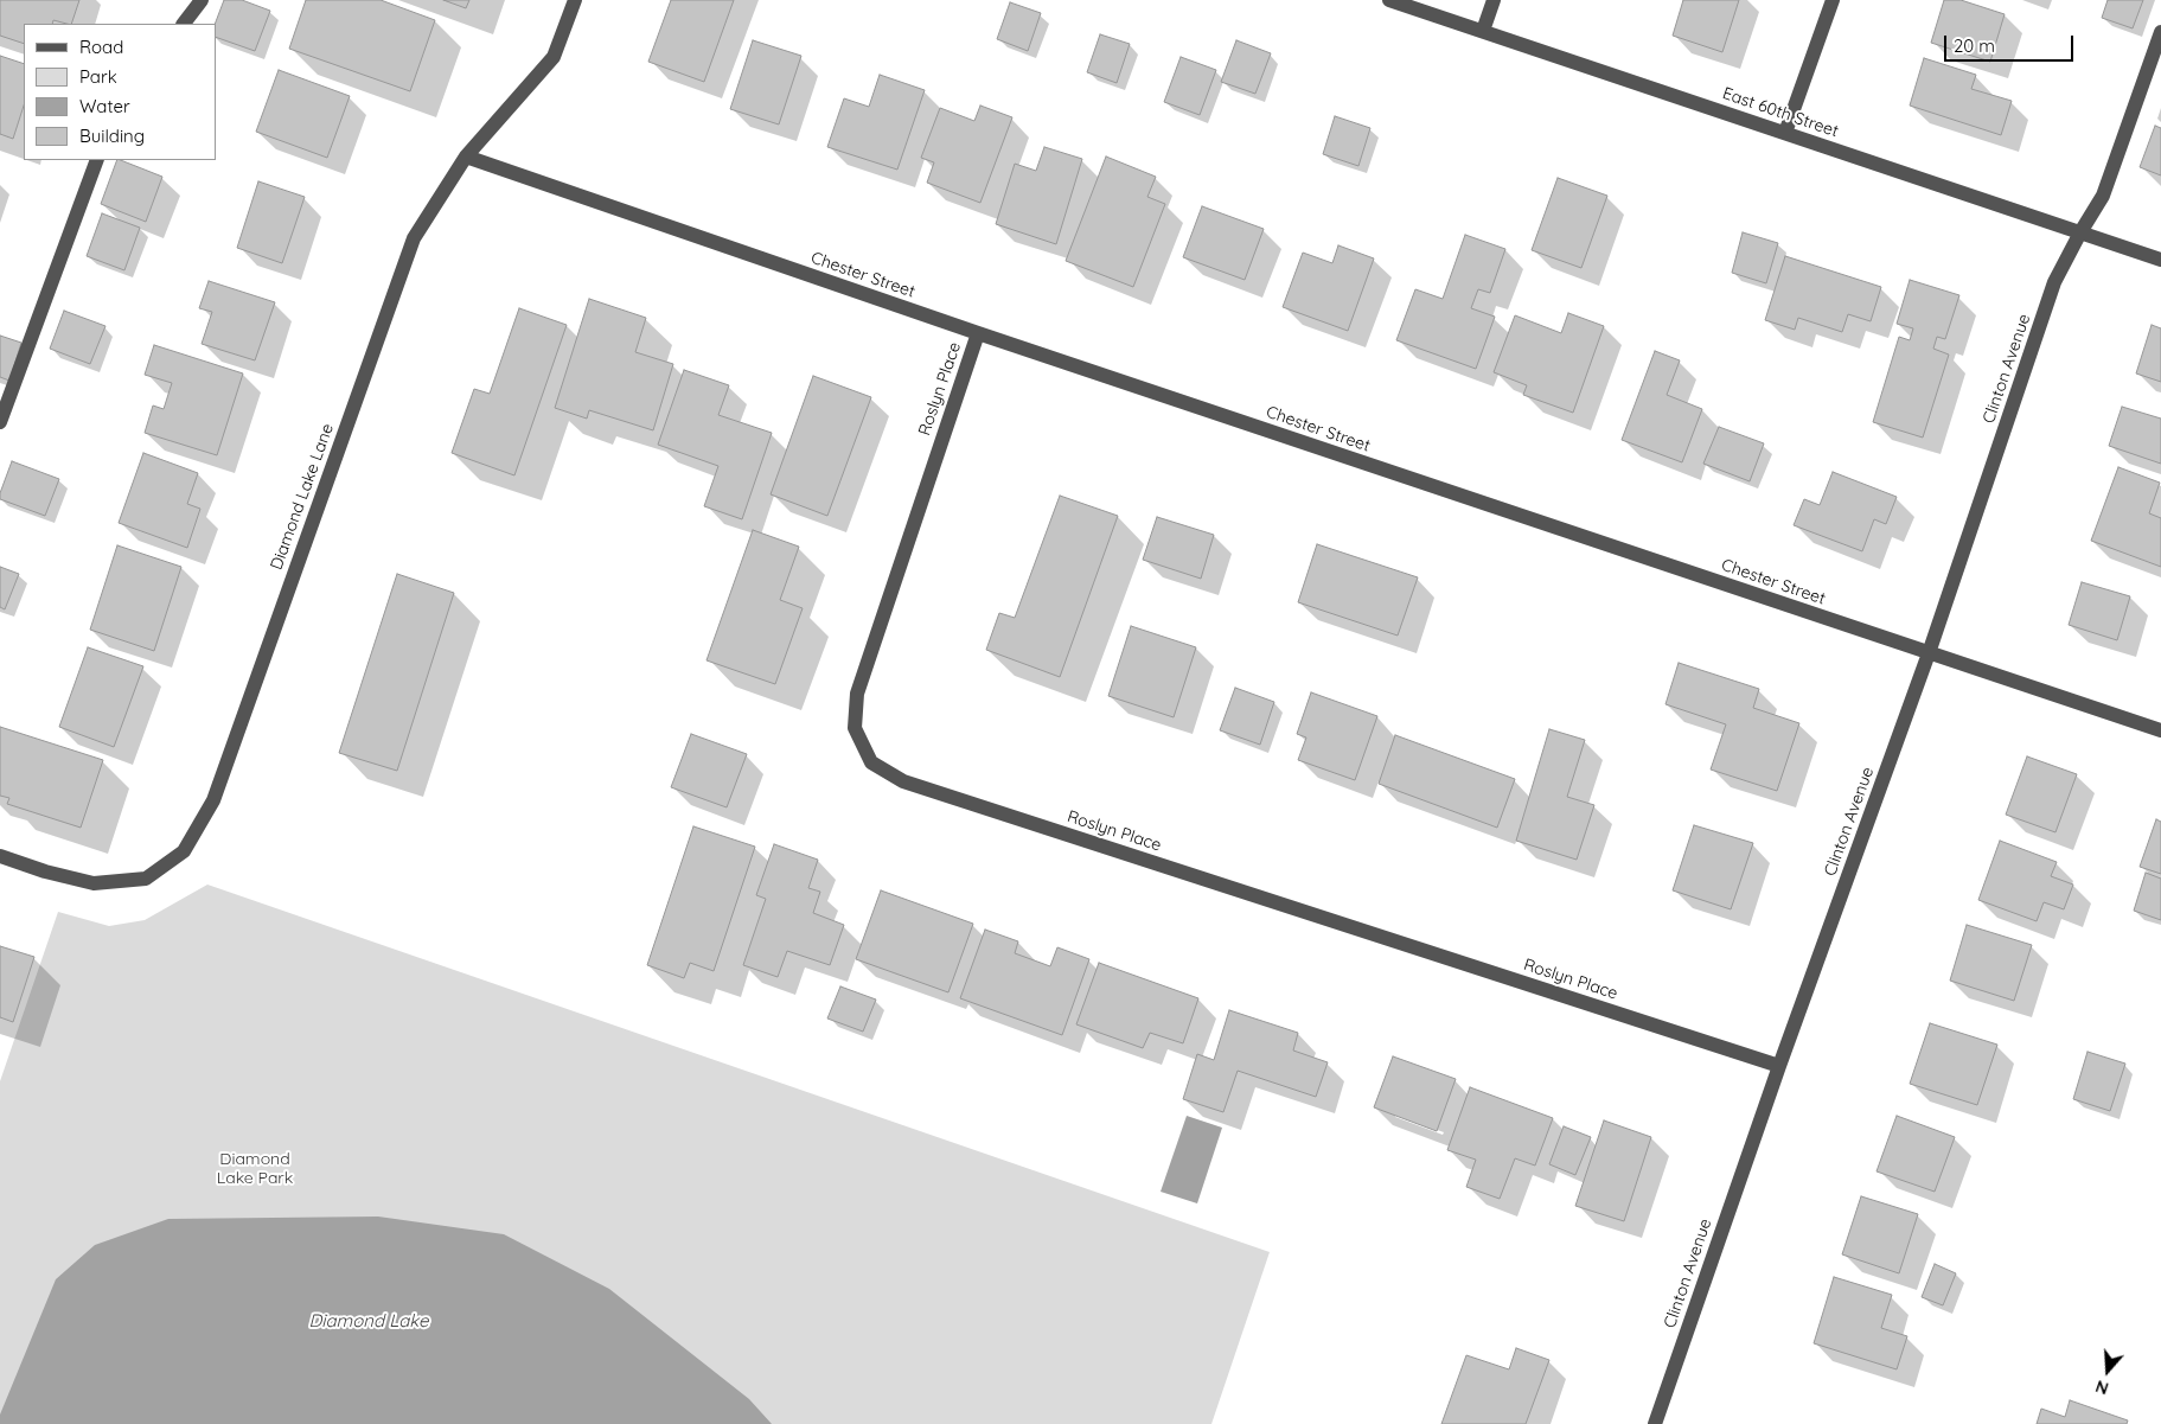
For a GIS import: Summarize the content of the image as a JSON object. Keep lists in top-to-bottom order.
{
  "streets": {
    "street": [
      "East 60th Street",
      "Chester Street",
      "Clinton Avenue",
      "Roslyn Place",
      "Diamond Lake Lane"
    ]
  },
  "crossings": [
    ["East 60th Street", "Clinton Avenue"],
    ["Chester Street", "Clinton Avenue"],
    ["Chester Street", "Roslyn Place"],
    ["Chester Street", "Diamond Lake Lane"],
    ["Clinton Avenue", "Roslyn Place"]
  ],
  "water": ["Diamond Lake"],
  "parks": ["Diamond Lake Park"],
  "legend": [
    "Road",
    "Park",
    "Water",
    "Building"
  ],
  "scale_bar": "20 m",
  "north": "bottom"
}
